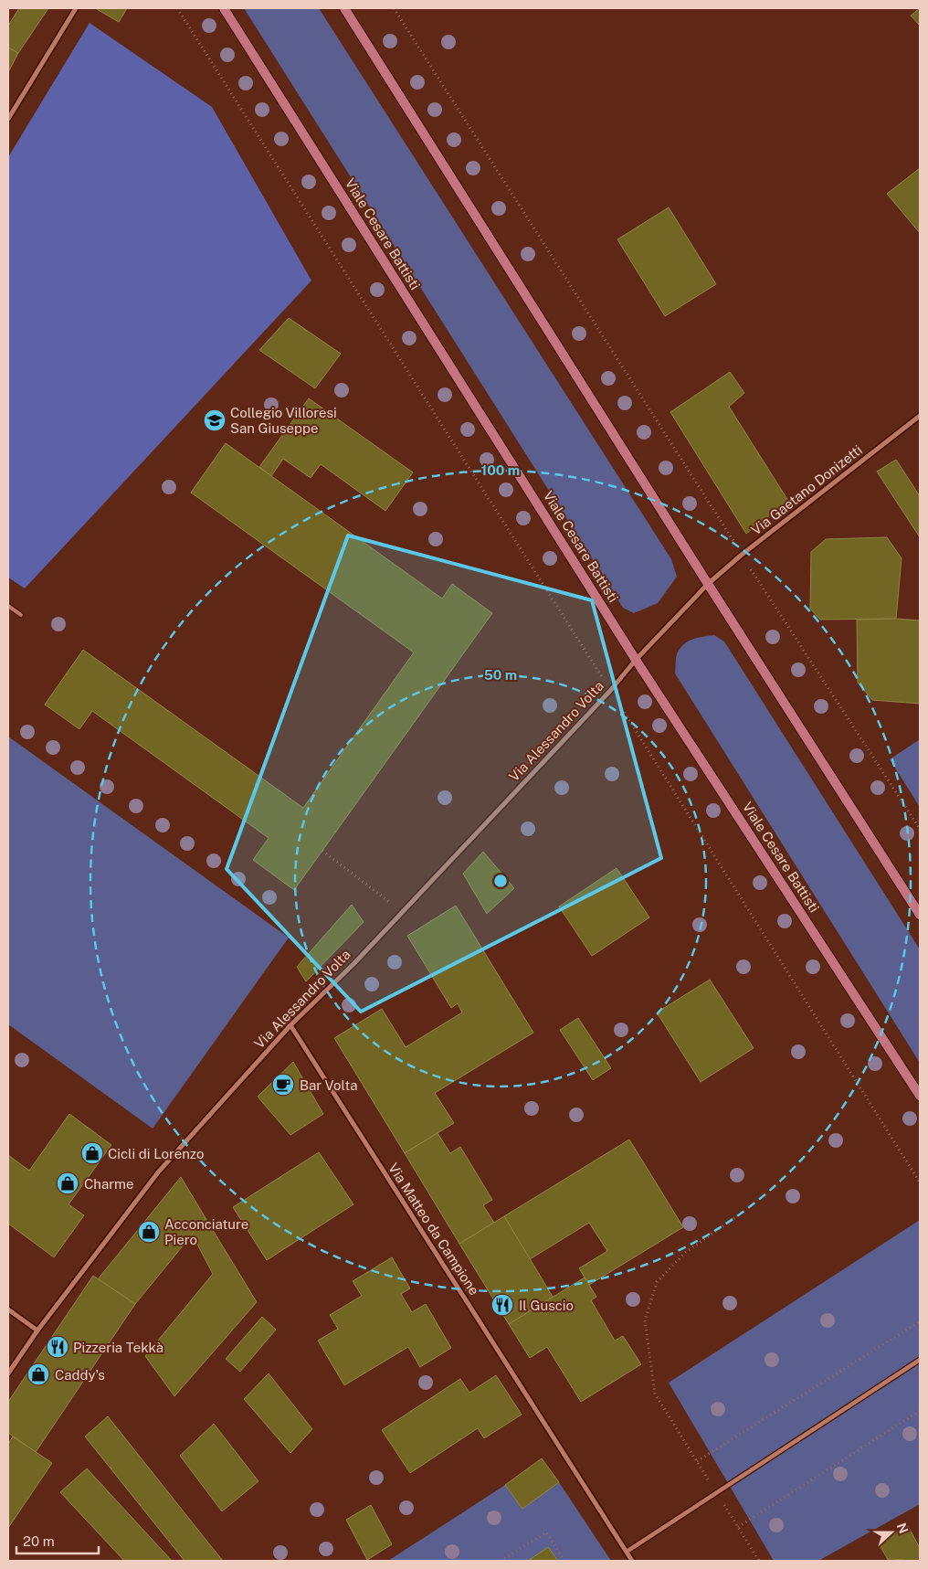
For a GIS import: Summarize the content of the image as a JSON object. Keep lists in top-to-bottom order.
{
  "streets": {
    "main road": ["Viale Cesare Battisti"],
    "street": ["Via Gaetano Donizetti", "Via Alessandro Volta", "Via Matteo da Campione"]
  },
  "crossings": [
    ["Viale Cesare Battisti", "Via Alessandro Volta"],
    ["Via Gaetano Donizetti", "Via Alessandro Volta"],
    ["Via Alessandro Volta", "Via Matteo da Campione"]
  ],
  "places": {
    "school or university": ["Collegio Villoresi San Giuseppe"],
    "cafe": ["Bar Volta"],
    "shop": [
      "Cicli di Lorenzo",
      "Charme",
      "Acconciature Piero",
      "Caddy's"
    ],
    "restaurant": ["Il Guscio", "Pizzeria Tekkà"]
  },
  "scale_bar": "20 m",
  "north": "right",
  "rings": ["100 m", "50 m"]
}
